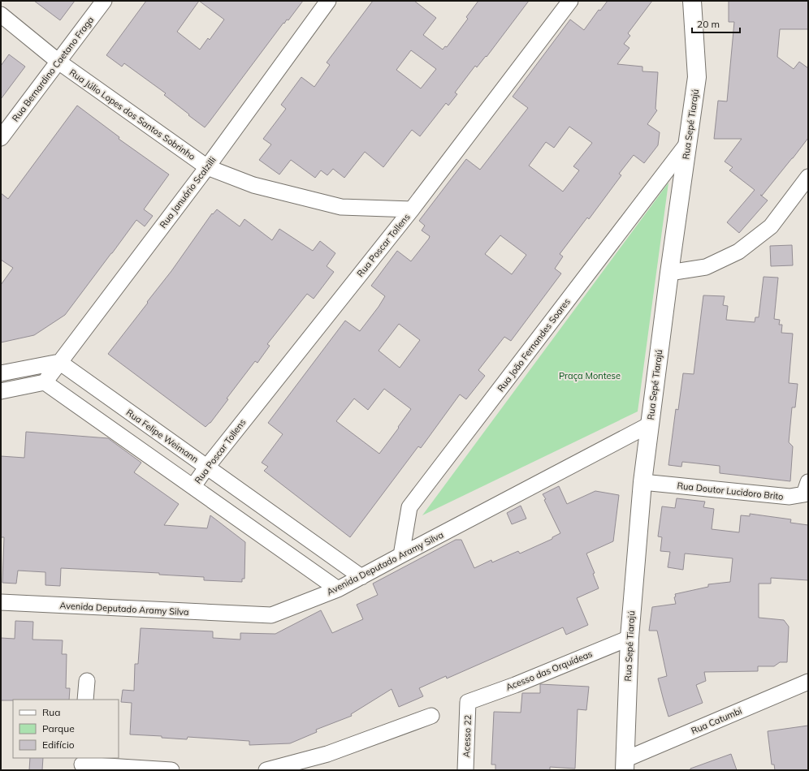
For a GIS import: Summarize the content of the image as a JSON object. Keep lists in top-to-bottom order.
{
  "streets": {
    "street": [
      "Rua Bernardino Caetano Fraga",
      "Rua Júlio Lopes dos Santos Sobrinho",
      "Rua Sepé Tiarajú",
      "Rua Januário Scalzilli",
      "Rua Poscar Tollens",
      "Rua João Fernandes Soares",
      "Rua Felipe Weimann",
      "Rua Doutor Lucidoro Brito",
      "Avenida Deputado Aramy Silva",
      "Acesso das Orquídeas",
      "Rua Catumbi",
      "Acesso 22"
    ]
  },
  "crossings": [
    ["Rua Bernardino Caetano Fraga", "Rua Júlio Lopes dos Santos Sobrinho"],
    ["Rua Júlio Lopes dos Santos Sobrinho", "Rua Januário Scalzilli"],
    ["Rua Júlio Lopes dos Santos Sobrinho", "Rua Poscar Tollens"],
    ["Rua Sepé Tiarajú", "Rua João Fernandes Soares"],
    ["Rua Sepé Tiarajú", "Rua Doutor Lucidoro Brito"],
    ["Rua Sepé Tiarajú", "Avenida Deputado Aramy Silva"],
    ["Rua Sepé Tiarajú", "Acesso das Orquídeas"],
    ["Rua Sepé Tiarajú", "Rua Catumbi"],
    ["Rua Januário Scalzilli", "Rua Felipe Weimann"],
    ["Rua Poscar Tollens", "Rua Felipe Weimann"],
    ["Rua João Fernandes Soares", "Avenida Deputado Aramy Silva"],
    ["Rua Felipe Weimann", "Avenida Deputado Aramy Silva"],
    ["Acesso das Orquídeas", "Acesso 22"]
  ],
  "parks": ["Praça Montese"],
  "legend": ["Rua", "Parque", "Edifício"],
  "scale_bar": "20 m"
}
